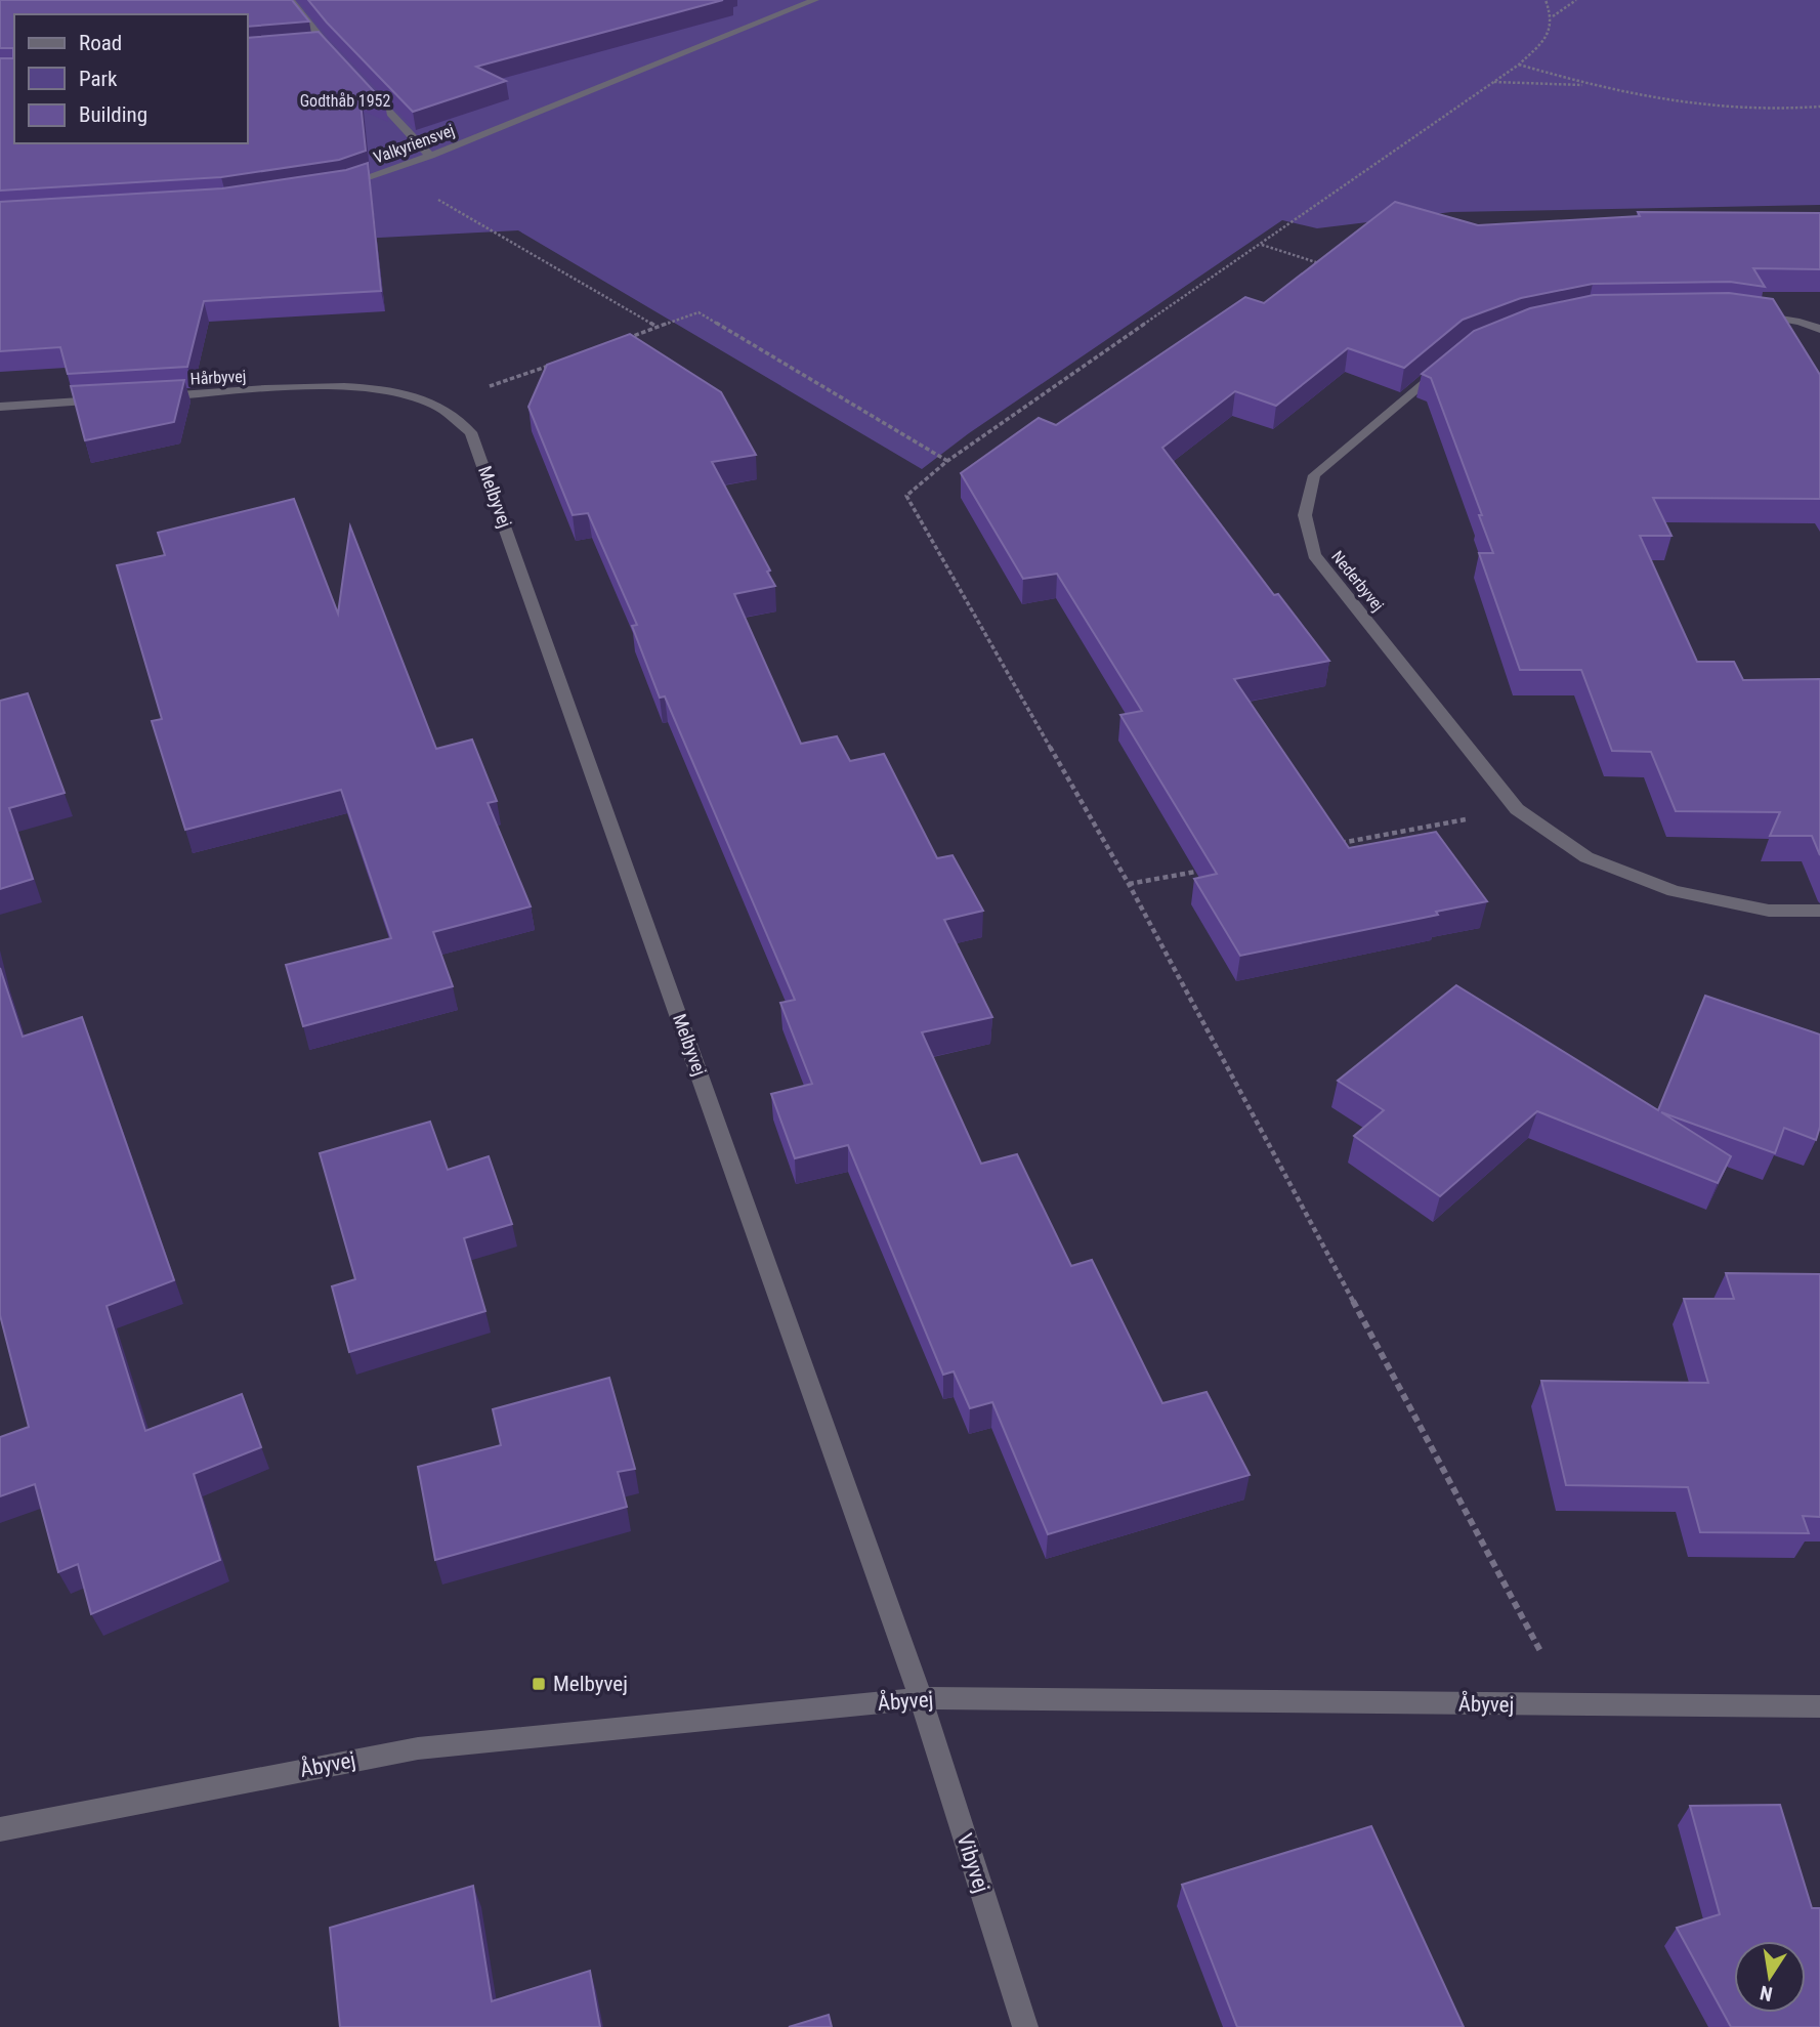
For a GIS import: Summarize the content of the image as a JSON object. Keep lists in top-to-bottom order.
{
  "streets": {
    "street": [
      "Valkyriensvej",
      "Hårbyvej",
      "Melbyvej",
      "Nederbyvej",
      "Åbyvej",
      "Vibyvej"
    ]
  },
  "crossings": [
    ["Hårbyvej", "Melbyvej"],
    ["Melbyvej", "Åbyvej"],
    ["Melbyvej", "Vibyvej"],
    ["Åbyvej", "Vibyvej"]
  ],
  "parks": ["Godthåb 1952"],
  "places": {
    "transit": ["Melbyvej"]
  },
  "legend": ["Road", "Park", "Building"],
  "north": "bottom"
}
